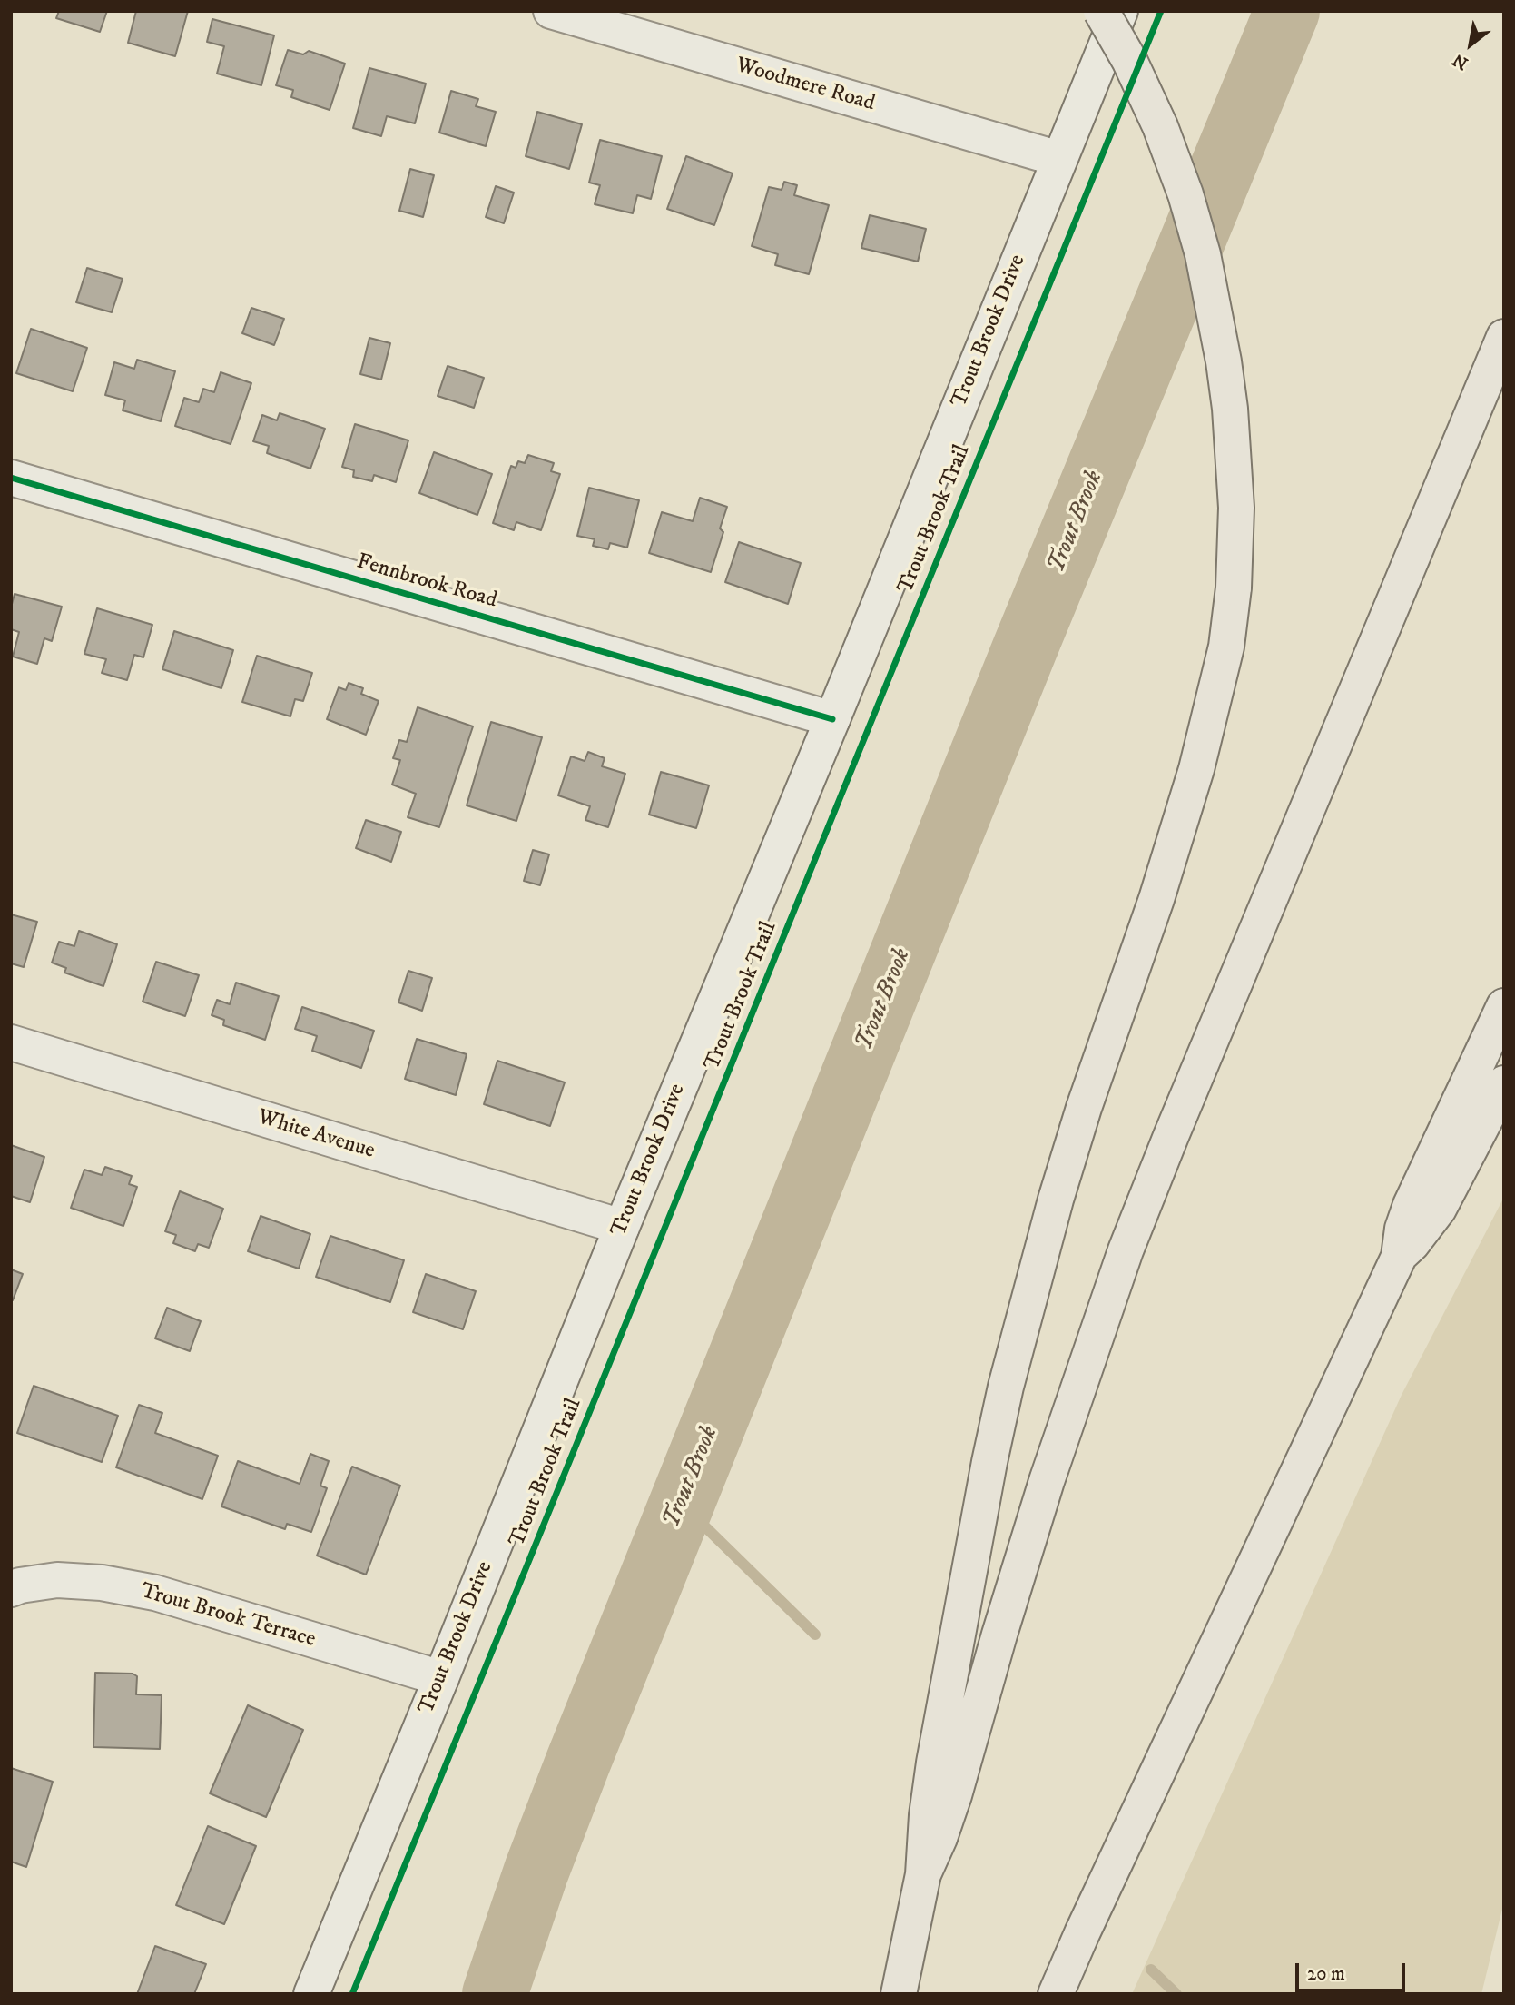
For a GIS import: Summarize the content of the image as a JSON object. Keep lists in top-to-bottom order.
{
  "streets": {
    "street": [
      "Woodmere Road",
      "Trout Brook Drive",
      "Fennbrook Road",
      "White Avenue",
      "Trout Brook Terrace"
    ],
    "cycle path": ["Trout Brook Trail"]
  },
  "crossings": [
    ["Woodmere Road", "Trout Brook Drive"],
    ["Trout Brook Drive", "Fennbrook Road"],
    ["Trout Brook Drive", "White Avenue"],
    ["Trout Brook Drive", "Trout Brook Terrace"]
  ],
  "water": ["Trout Brook"],
  "scale_bar": "20 m",
  "north": "bottom left"
}
